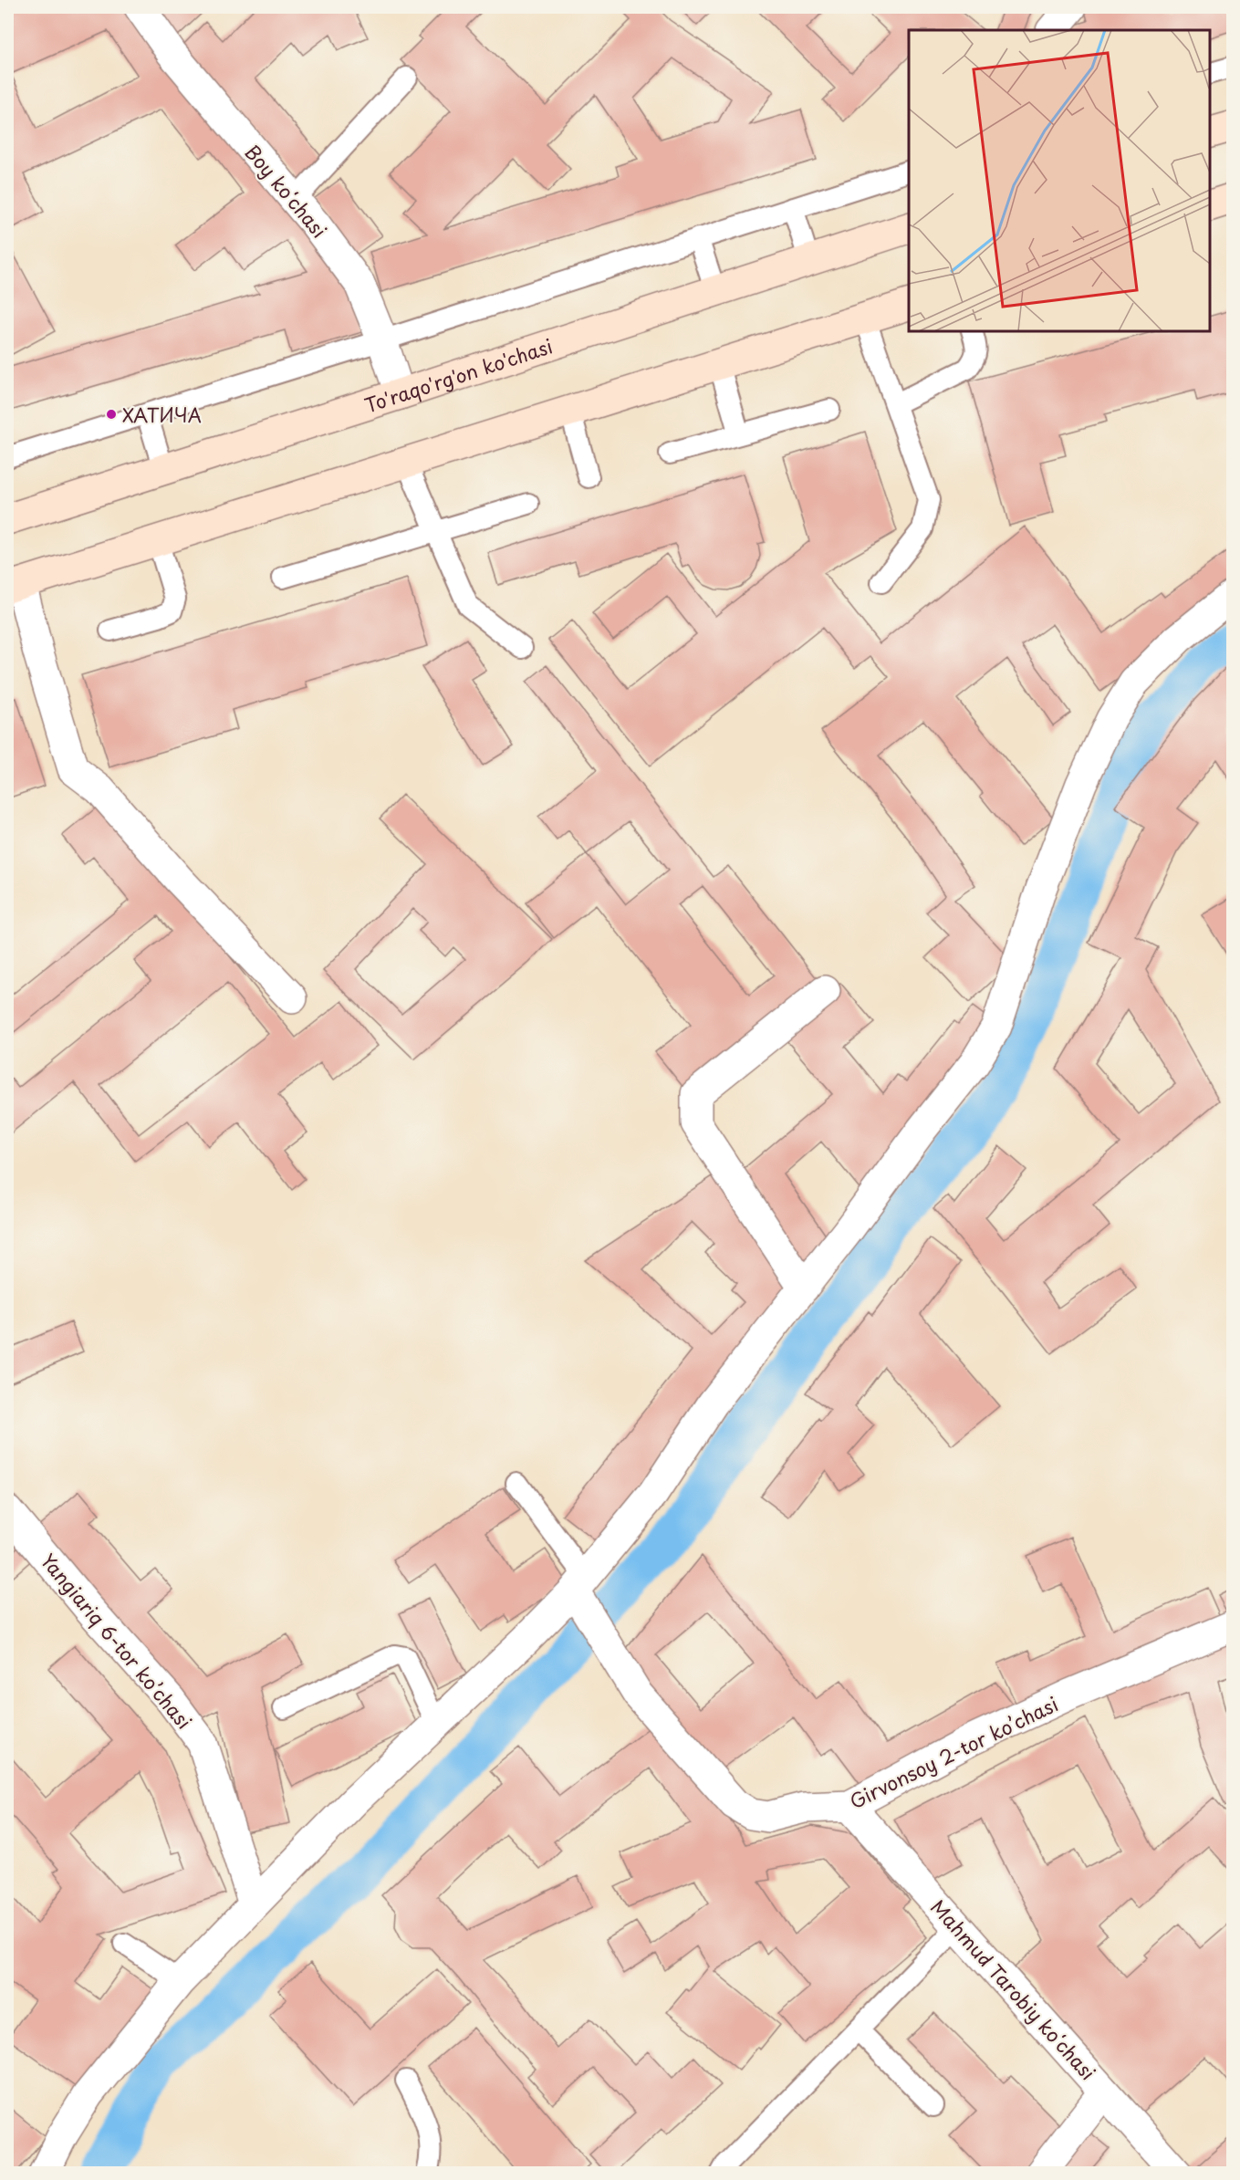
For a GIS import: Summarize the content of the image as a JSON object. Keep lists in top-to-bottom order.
{
  "streets": {
    "main road": ["To'raqo'rg'on ko'chasi"],
    "street": [
      "Boy koʻchasi",
      "Yangiаriq 6-tor koʼchasi",
      "Girvonsoy 2-tor koʼchasi",
      "Mahmud Tarobiy koʻchasi"
    ]
  },
  "crossings": [
    ["Boy koʻchasi", "To'raqo'rg'on ko'chasi"],
    ["Girvonsoy 2-tor koʼchasi", "Mahmud Tarobiy koʻchasi"]
  ],
  "places": ["ХАТИЧА"]
}
